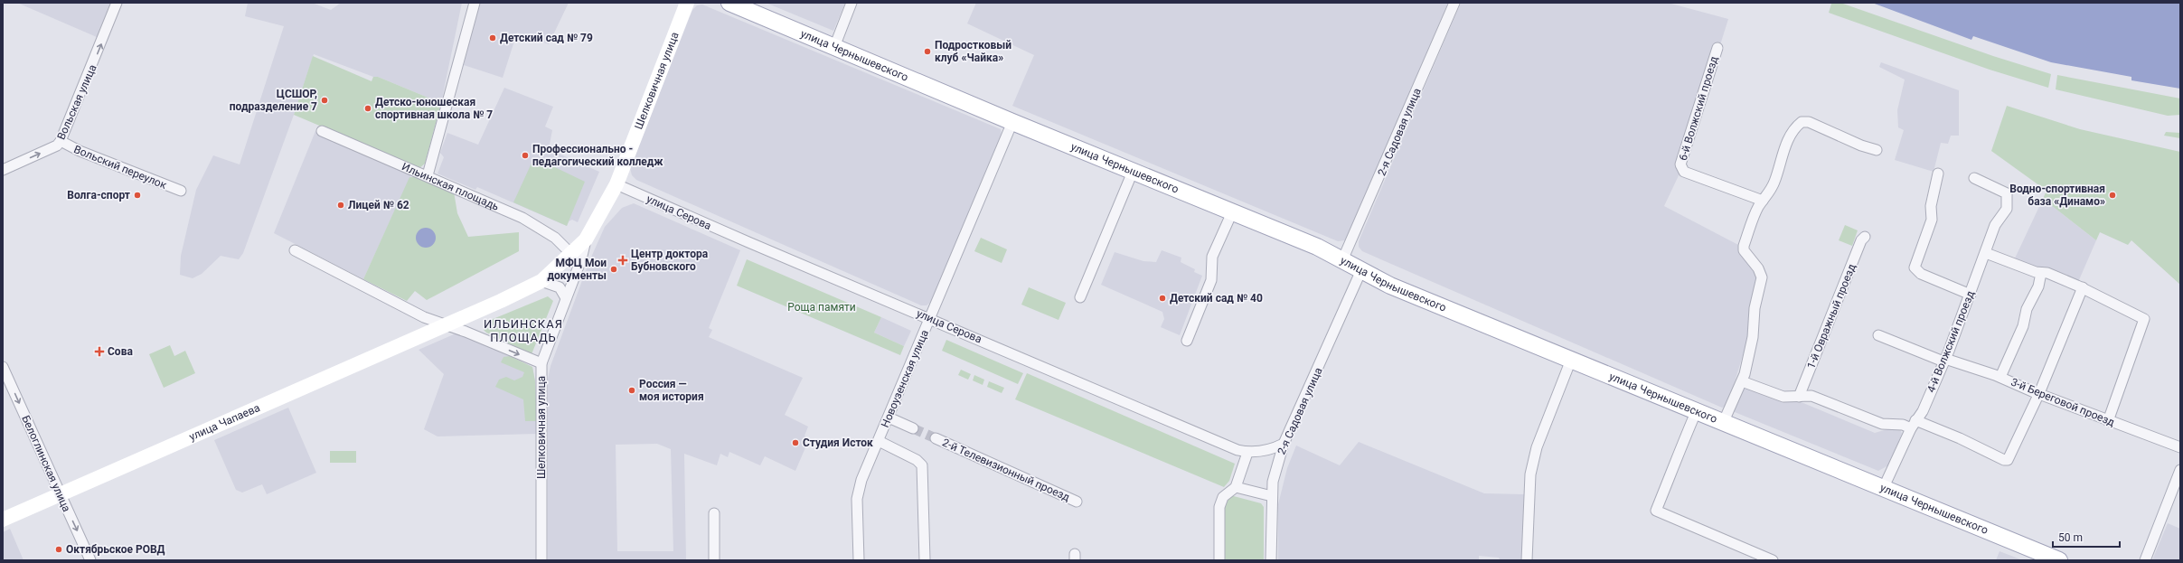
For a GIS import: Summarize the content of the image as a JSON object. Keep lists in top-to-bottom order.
{
  "streets": {
    "main road": ["улица Чернышевского"],
    "street": [
      "Шелковичная улица",
      "Вольская улица",
      "6-й Волжский проезд",
      "2-я Садовая улица",
      "Вольский переулок",
      "Ильинская площадь",
      "улица Серова",
      "1-й Овражный проезд",
      "4-й Волжский проезд",
      "Новоузенская улица",
      "3-й Береговой проезд",
      "улица Чапаева",
      "Белоглинская улица",
      "2-й Телевизионный проезд"
    ]
  },
  "crossings": [
    ["улица Чернышевского", "2-я Садовая улица"],
    ["улица Чернышевского", "4-й Волжский проезд"],
    ["улица Чернышевского", "Новоузенская улица"],
    ["Шелковичная улица", "улица Серова"],
    ["Вольская улица", "Вольский переулок"],
    ["2-я Садовая улица", "улица Серова"],
    ["улица Серова", "Новоузенская улица"],
    ["4-й Волжский проезд", "3-й Береговой проезд"],
    ["улица Чапаева", "Белоглинская улица"]
  ],
  "one_way": ["Вольская улица", "Белоглинская улица"],
  "districts": ["ИЛЬИНСКАЯ ПЛОЩАДЬ"],
  "parks": ["Роща памяти"],
  "places": {
    "other": [
      "Детский сад № 79",
      "Подростковый клуб «Чайка»",
      "ЦСШОР, подразделение 7",
      "Детско-юношеская спортивная школа № 7",
      "Профессионально - педагогический колледж",
      "Волга-спорт",
      "Водно-спортивная база «Динамо»",
      "Лицей № 62",
      "МФЦ Мои документы",
      "Детский сад № 40",
      "Россия — моя история",
      "Студия Исток",
      "Октябрьское РОВД"
    ],
    "health": ["Центр доктора Бубновского", "Сова"]
  },
  "scale_bar": "50 m"
}
